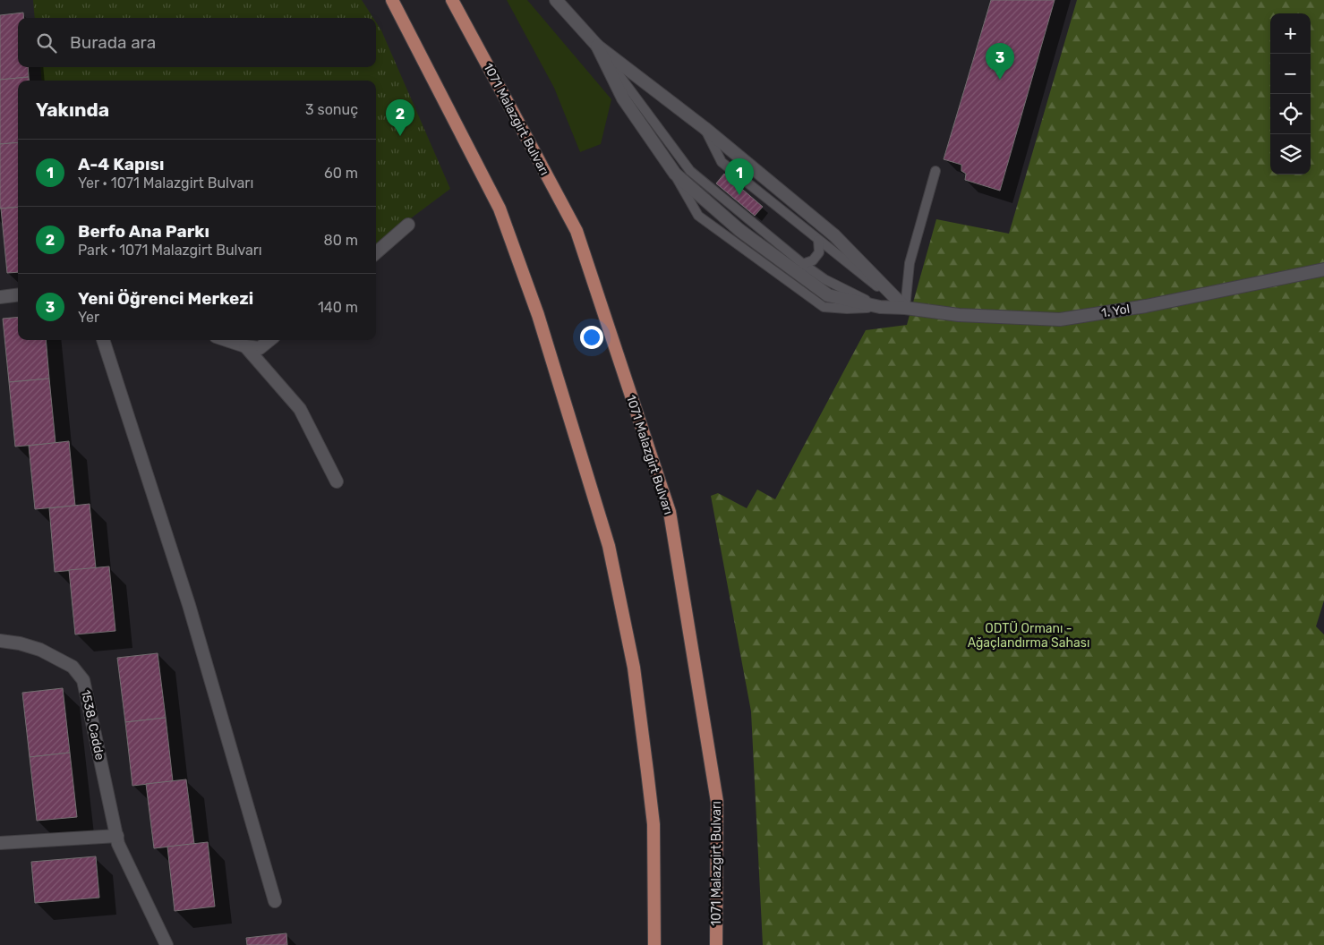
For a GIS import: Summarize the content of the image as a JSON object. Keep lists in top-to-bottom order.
{
  "streets": {
    "main road": ["1071 Malazgirt Bulvarı"],
    "street": ["1. Yol", "1538. Cadde"]
  },
  "parks": ["ODTÜ Ormanı - Ağaçlandırma Sahası"],
  "page": {
    "map_buttons": ["+", "−"],
    "search": "Burada ara",
    "pins": ["3", "2", "1"],
    "heading": ["Yakında", "3 sonuç"],
    "list": [
      {
        "mark": "1",
        "name": "A-4 Kapısı",
        "note": "Yer · 1071 Malazgirt Bulvarı",
        "value": "60 m"
      },
      {
        "mark": "2",
        "name": "Berfo Ana Parkı",
        "note": "Park · 1071 Malazgirt Bulvarı",
        "value": "80 m"
      },
      {
        "mark": "3",
        "name": "Yeni Öğrenci Merkezi",
        "note": "Yer",
        "value": "140 m"
      }
    ]
  }
}
